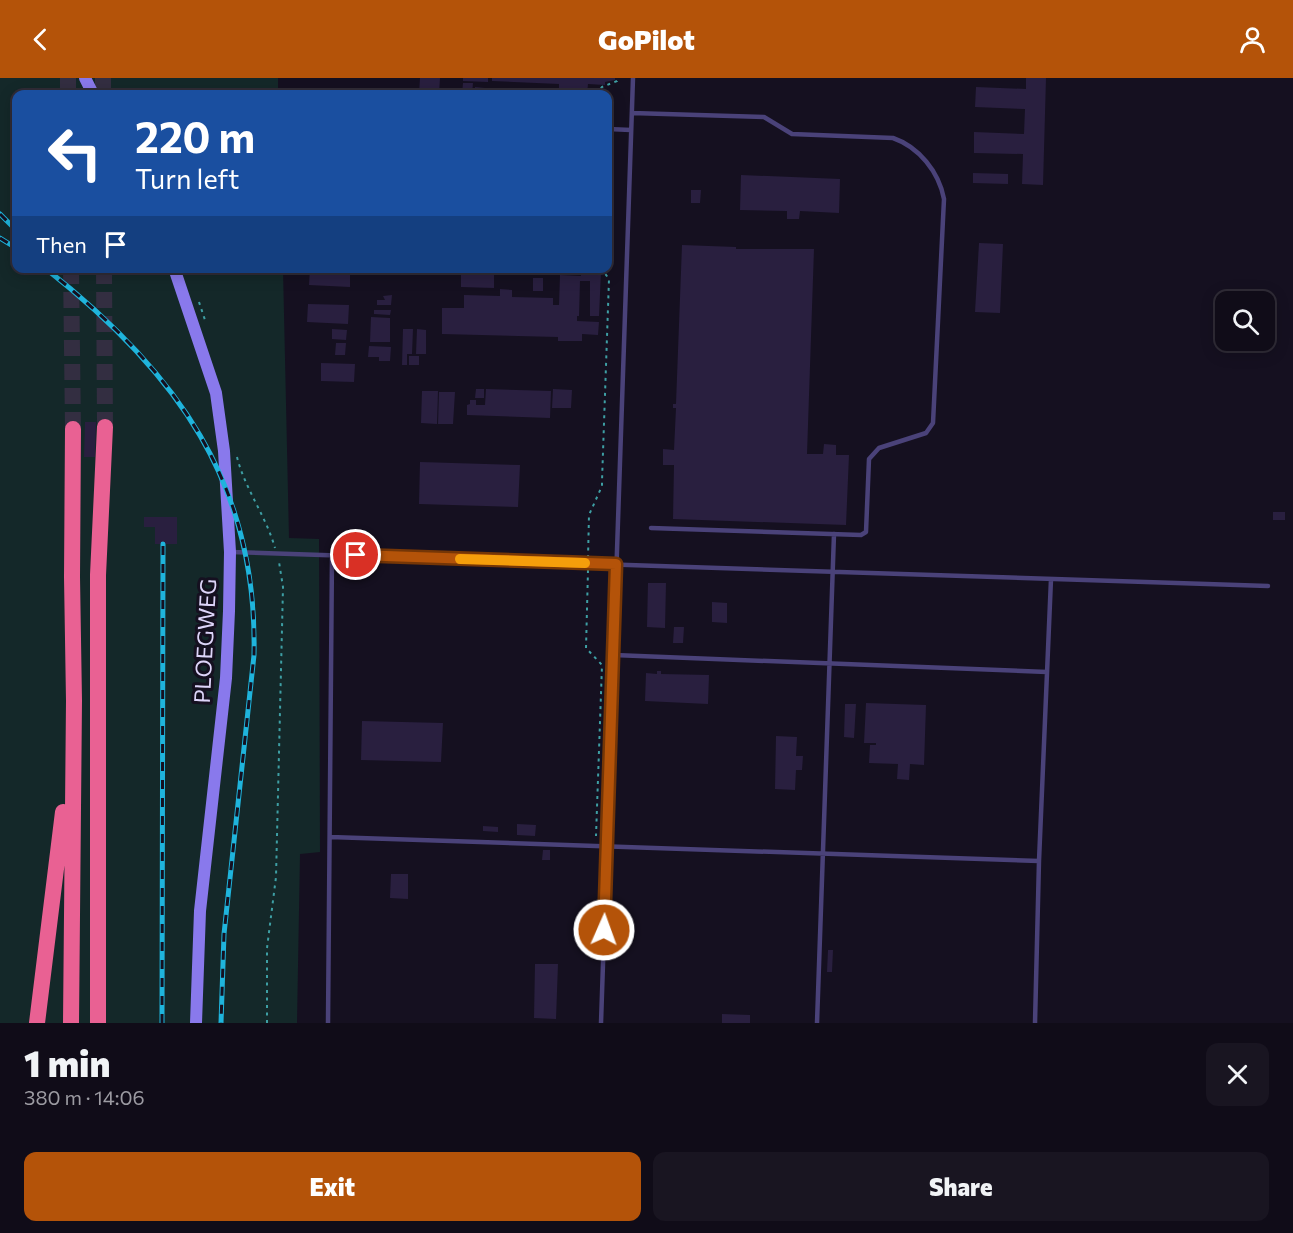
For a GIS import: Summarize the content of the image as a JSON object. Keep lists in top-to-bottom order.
{
  "streets": {
    "street": ["PLOEGWEG"]
  },
  "page": {
    "header": "GoPilot",
    "turn": ["220 m", "Turn left"],
    "then": "Then",
    "heading": ["1 min", "380 m · 14:06"],
    "buttons": ["Exit", "Share"]
  }
}
